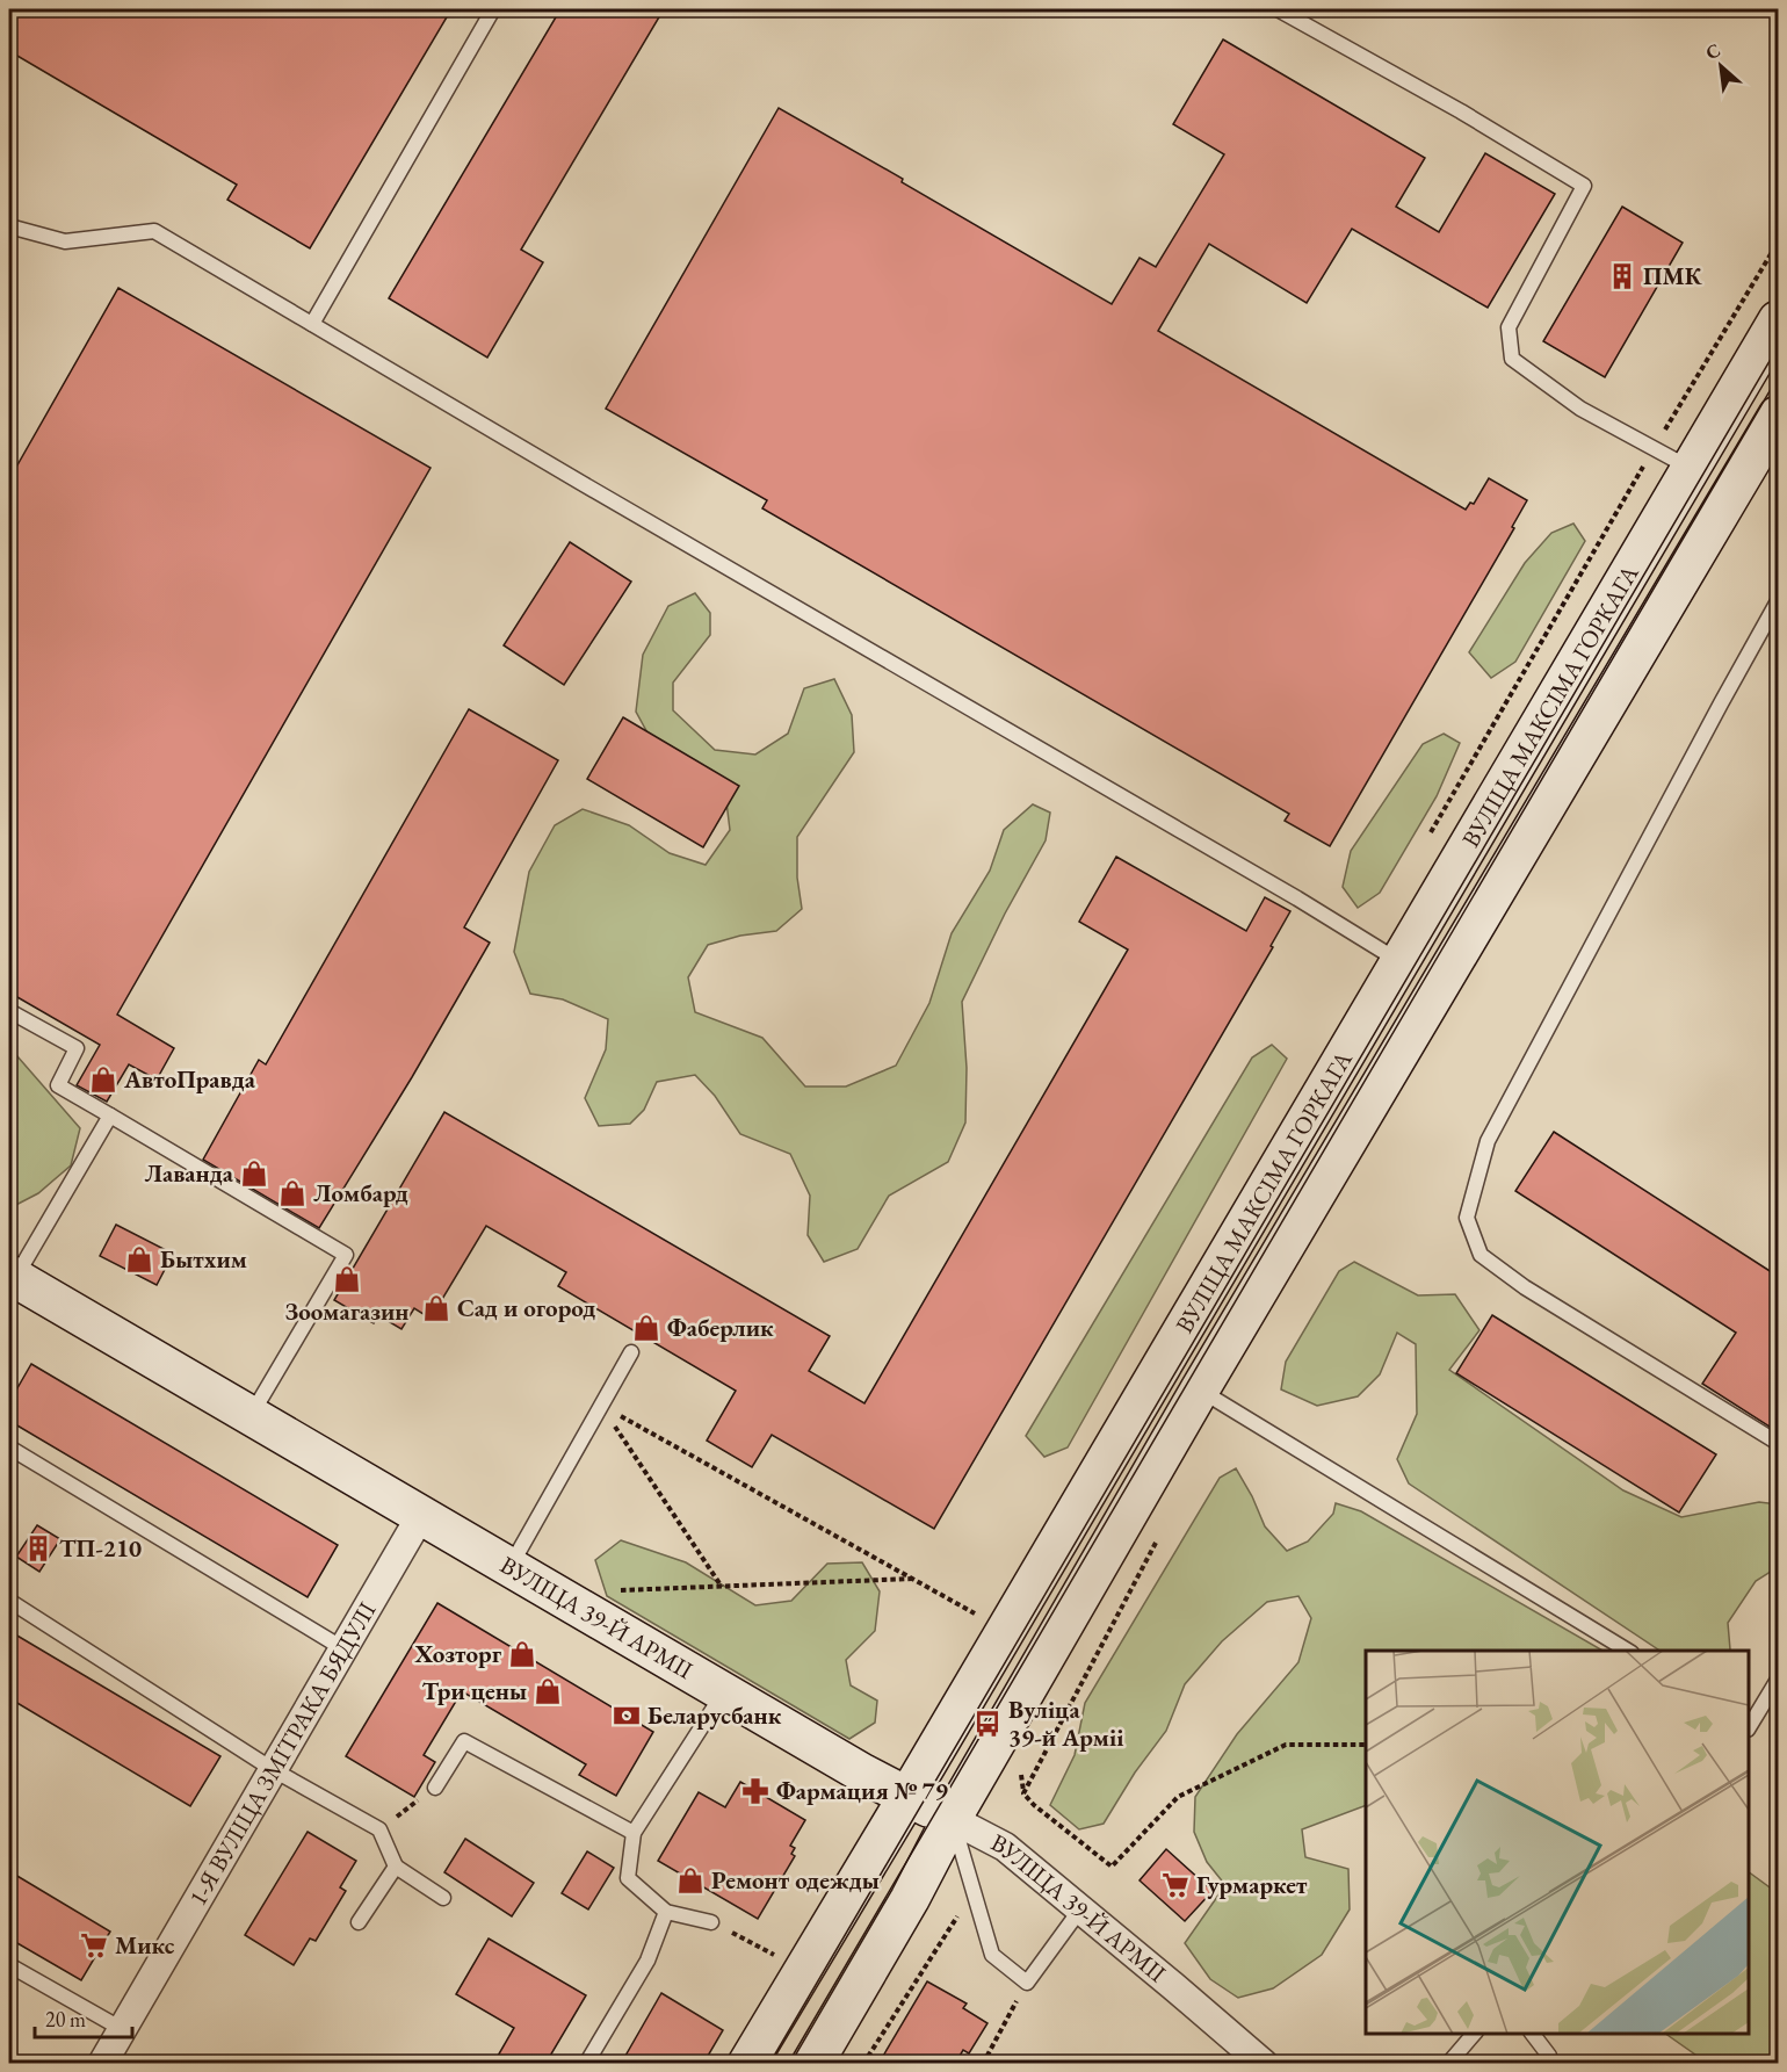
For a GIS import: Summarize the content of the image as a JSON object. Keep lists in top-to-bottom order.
{
  "streets": {
    "main road": ["ВУЛІЦА МАКСІМА ГОРКАГА", "ВУЛІЦА 39-Й АРМІІ"],
    "street": ["1-Я ВУЛІЦА ЗМІТРАКА БЯДУЛІ"]
  },
  "crossings": [
    ["ВУЛІЦА МАКСІМА ГОРКАГА", "ВУЛІЦА 39-Й АРМІІ"],
    ["ВУЛІЦА 39-Й АРМІІ", "1-Я ВУЛІЦА ЗМІТРАКА БЯДУЛІ"]
  ],
  "places": {
    "building": ["ПМК", "ТП-210"],
    "shop": [
      "АвтоПравда",
      "Лаванда",
      "Ломбард",
      "Бытхим",
      "Зоомагазин",
      "Сад и огород",
      "Фаберлик",
      "Хозторг",
      "Три цены",
      "Ремонт одежды"
    ],
    "bank": ["Беларусбанк"],
    "bus stop": ["Вуліца 39-й Арміі"],
    "pharmacy": ["Фармация № 79"],
    "supermarket": ["Гурмаркет", "Микс"]
  },
  "scale_bar": "20 m",
  "north": "top left"
}
